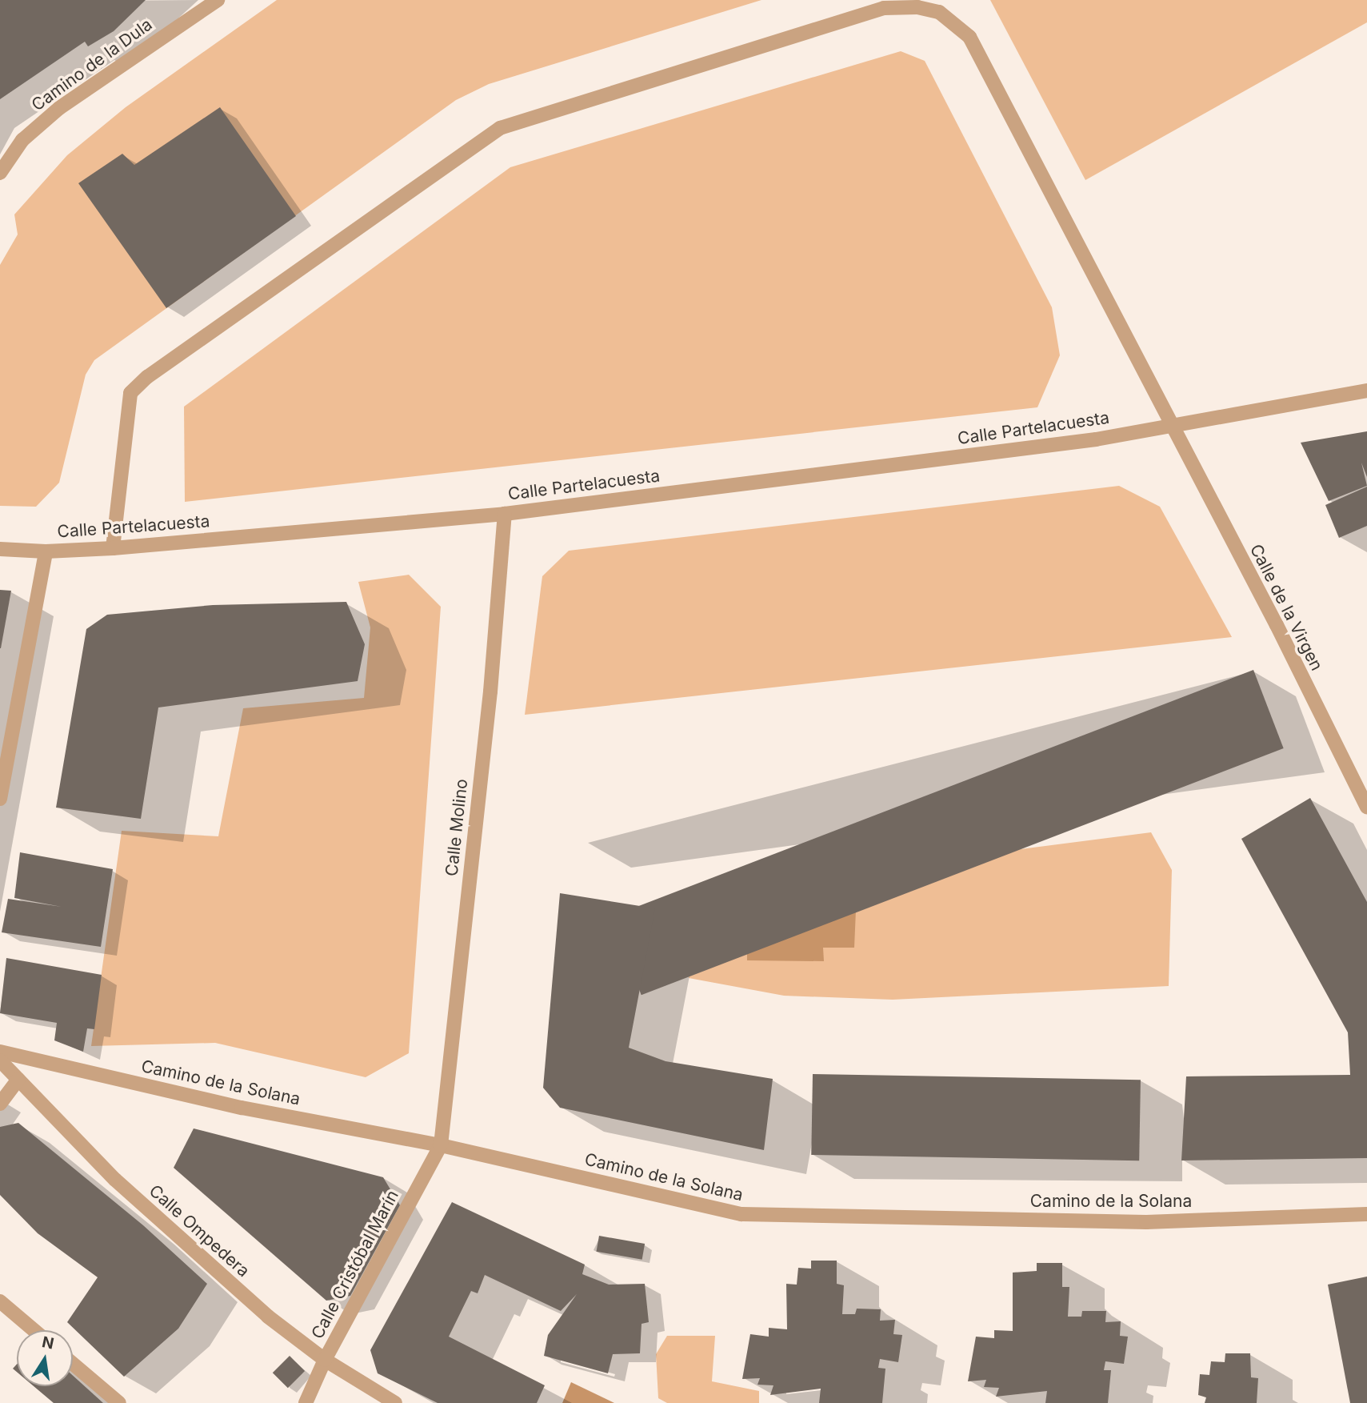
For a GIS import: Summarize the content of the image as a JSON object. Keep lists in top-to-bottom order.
{
  "streets": {
    "street": [
      "Camino de la Dula",
      "Calle Partelacuesta",
      "Calle de la Virgen",
      "Calle Molino",
      "Camino de la Solana",
      "Calle Ompedera",
      "Calle Cristóbal Marín"
    ]
  },
  "crossings": [
    ["Calle Partelacuesta", "Calle de la Virgen"],
    ["Calle Partelacuesta", "Calle Molino"],
    ["Calle Molino", "Camino de la Solana"],
    ["Calle Molino", "Calle Cristóbal Marín"],
    ["Camino de la Solana", "Calle Cristóbal Marín"],
    ["Calle Ompedera", "Calle Cristóbal Marín"]
  ],
  "north": "top"
}
